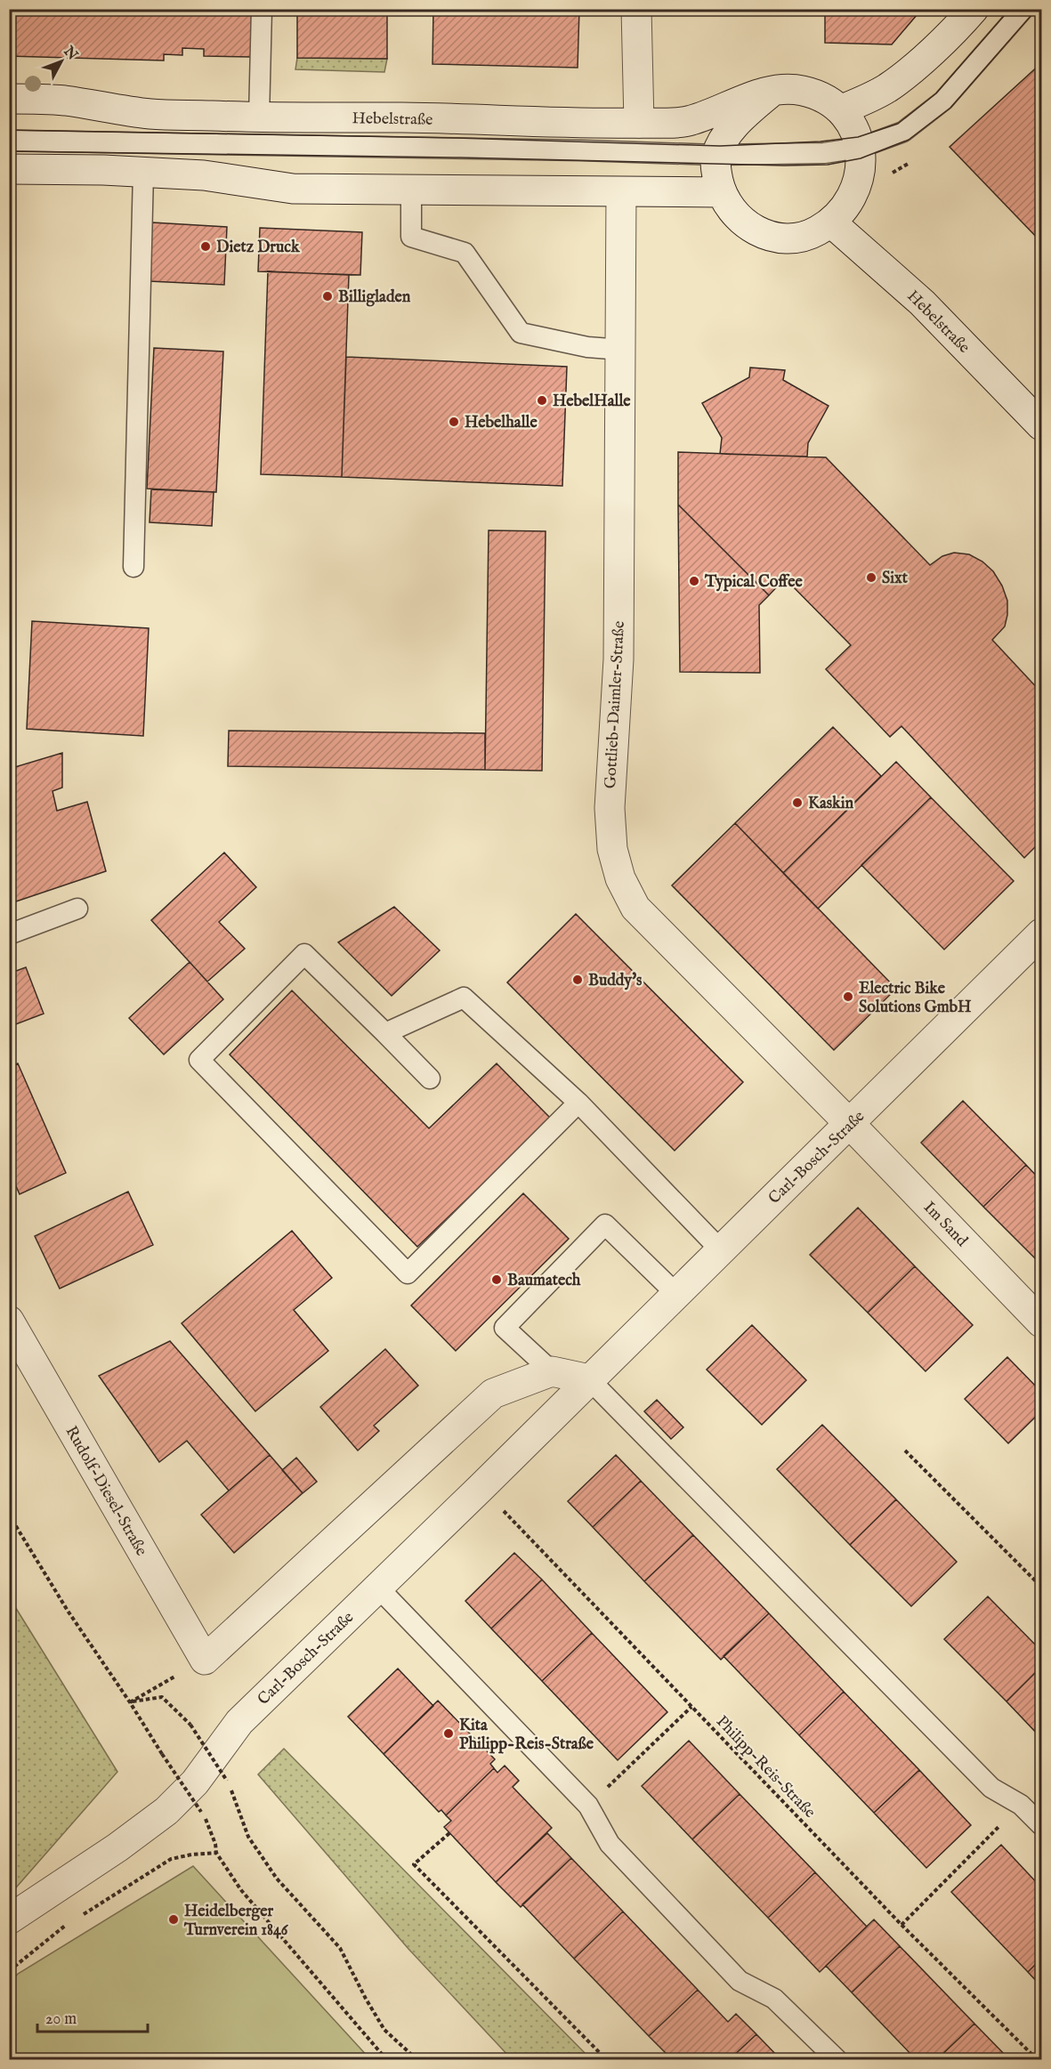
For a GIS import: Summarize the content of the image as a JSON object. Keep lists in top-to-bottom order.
{
  "streets": {
    "street": [
      "Hebelstraße",
      "Gottlieb-Daimler-Straße",
      "Carl-Bosch-Straße",
      "Im Sand",
      "Rudolf-Diesel-Straße"
    ],
    "path": ["Philipp-Reis-Straße"]
  },
  "crossings": [
    ["Gottlieb-Daimler-Straße", "Carl-Bosch-Straße"],
    ["Gottlieb-Daimler-Straße", "Im Sand"],
    ["Carl-Bosch-Straße", "Im Sand"],
    ["Carl-Bosch-Straße", "Philipp-Reis-Straße"]
  ],
  "places": [
    "Dietz Druck",
    "Billigladen",
    "HebelHalle",
    "Hebelhalle",
    "Sixt",
    "Typical Coffee",
    "Kaskin",
    "Buddy's",
    "Electric Bike Solutions GmbH",
    "Baumatech",
    "Kita Philipp-Reis-Straße",
    "Heidelberger Turnverein 1846"
  ],
  "scale_bar": "20 m",
  "north": "top right"
}
